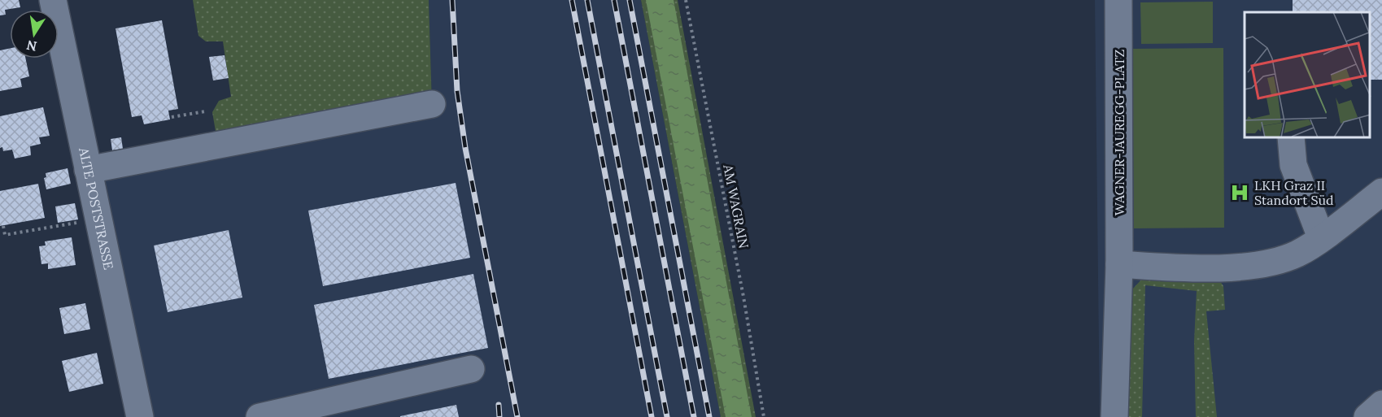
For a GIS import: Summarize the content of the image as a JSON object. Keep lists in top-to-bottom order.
{
  "streets": {
    "street": ["WAGNER-JAUREGG-PLATZ", "ALTE POSTSTRASSE"],
    "path": ["AM WAGRAIN"]
  },
  "places": {
    "hospital": ["LKH Graz II Standort Süd"]
  },
  "north": "bottom"
}
